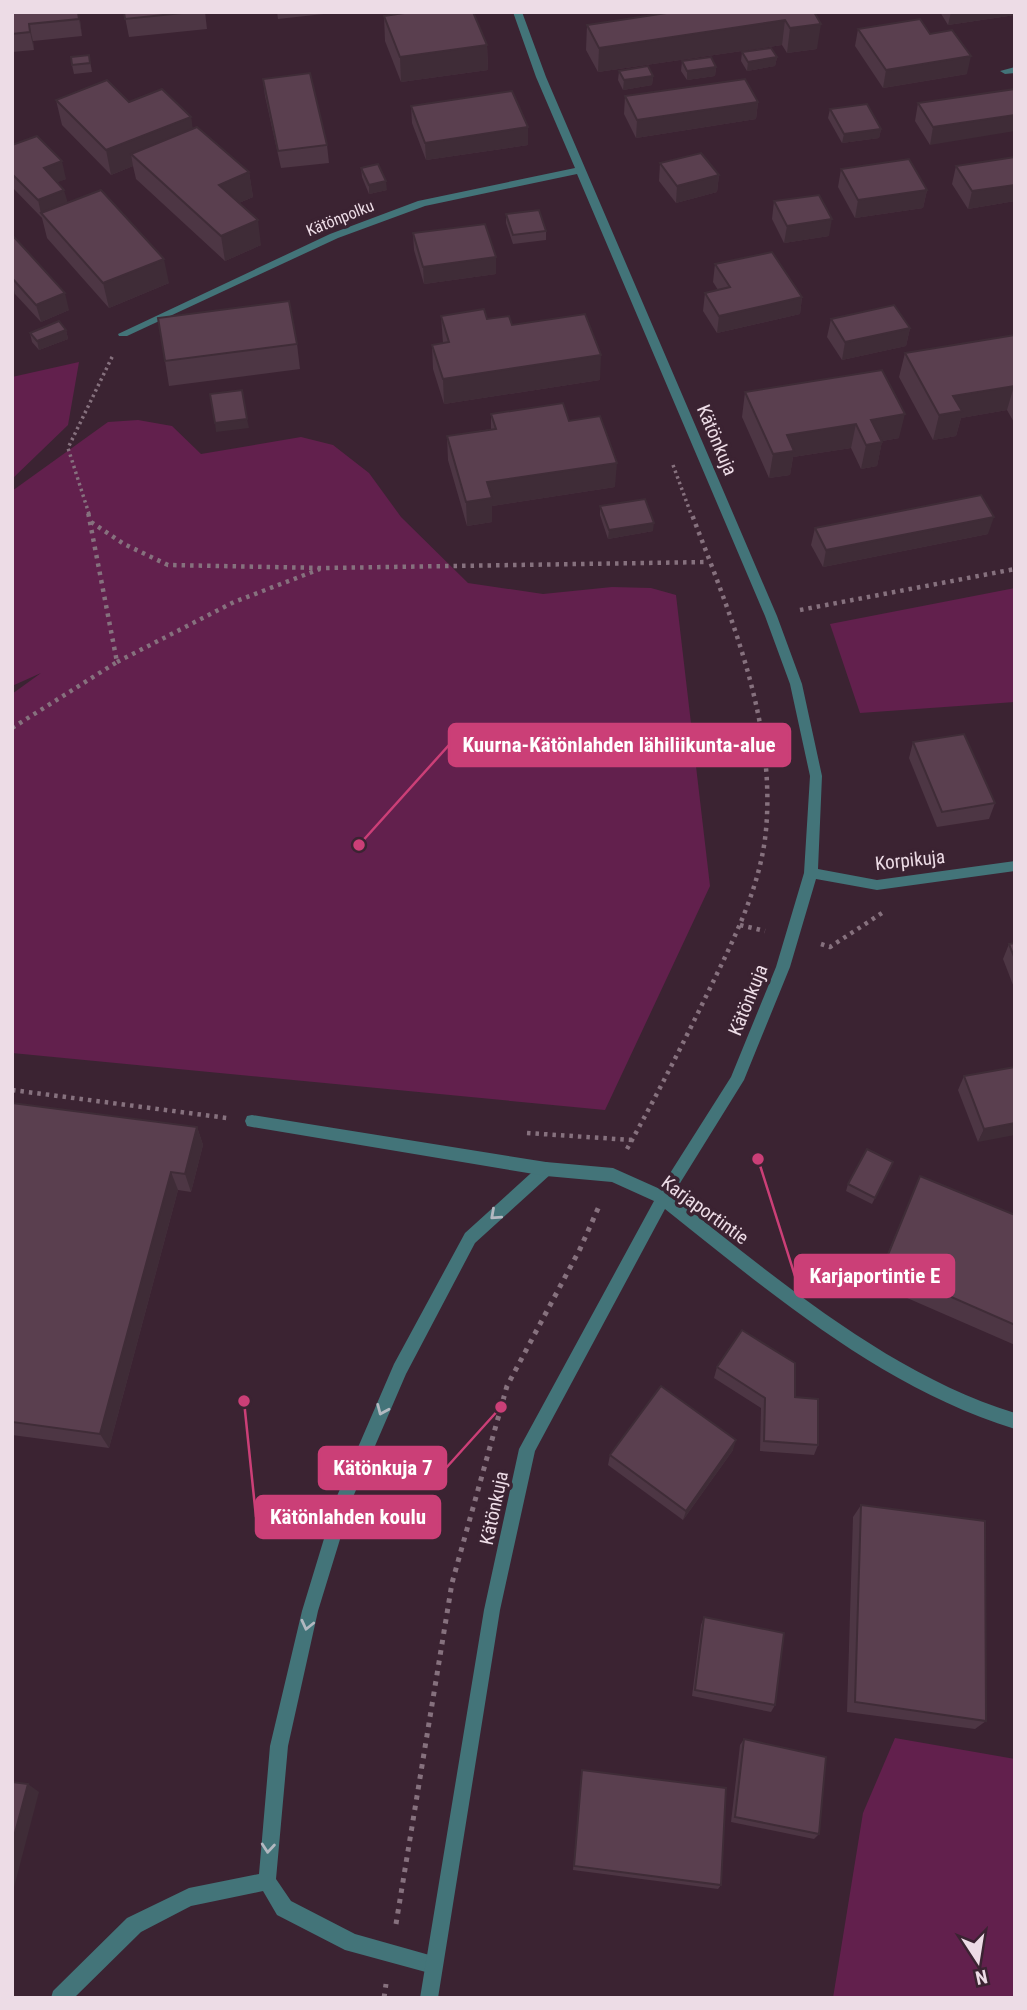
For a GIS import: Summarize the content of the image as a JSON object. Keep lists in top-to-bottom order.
{
  "streets": {
    "street": [
      "Kätönpolku",
      "Kätönkuja",
      "Korpikuja",
      "Karjaportintie"
    ]
  },
  "crossings": [
    ["Kätönpolku", "Kätönkuja"],
    ["Kätönkuja", "Korpikuja"],
    ["Kätönkuja", "Karjaportintie"]
  ],
  "places": [
    "Kuurna-Kätönlahden lähiliikunta-alue",
    "Karjaportintie E",
    "Kätönlahden koulu",
    "Kätönkuja 7"
  ],
  "north": "bottom"
}
